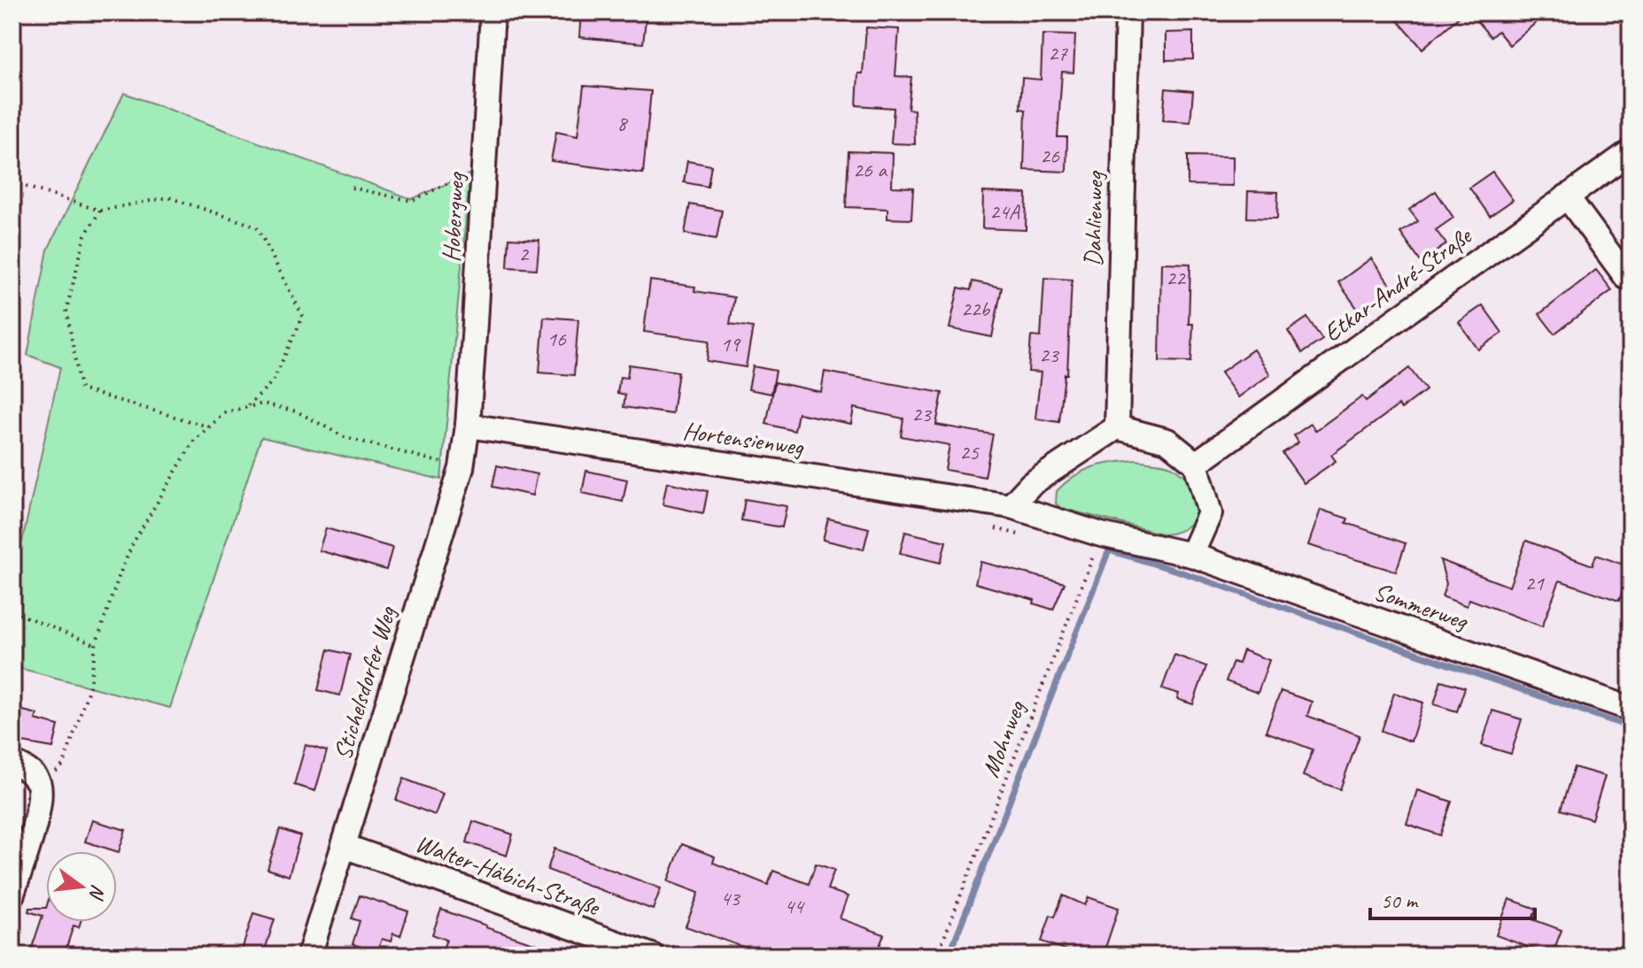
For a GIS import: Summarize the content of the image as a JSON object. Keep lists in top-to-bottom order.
{
  "streets": {
    "street": [
      "Hobergweg",
      "Dahlienweg",
      "Etkar-André-Straße",
      "Hortensienweg",
      "Sommerweg",
      "Stichelsdorfer Weg",
      "Walter-Häbich-Straße"
    ],
    "path": ["Mohnweg"]
  },
  "crossings": [
    ["Hobergweg", "Hortensienweg"],
    ["Hobergweg", "Stichelsdorfer Weg"],
    ["Hortensienweg", "Sommerweg"],
    ["Hortensienweg", "Stichelsdorfer Weg"],
    ["Hortensienweg", "Mohnweg"],
    ["Sommerweg", "Mohnweg"],
    ["Stichelsdorfer Weg", "Walter-Häbich-Straße"]
  ],
  "house_numbers": [
    "27",
    "8",
    "26",
    "26 a",
    "24A",
    "2",
    "22",
    "22b",
    "16",
    "19",
    "23",
    "23",
    "25",
    "21",
    "43",
    "44"
  ],
  "scale_bar": "50 m",
  "north": "right"
}
